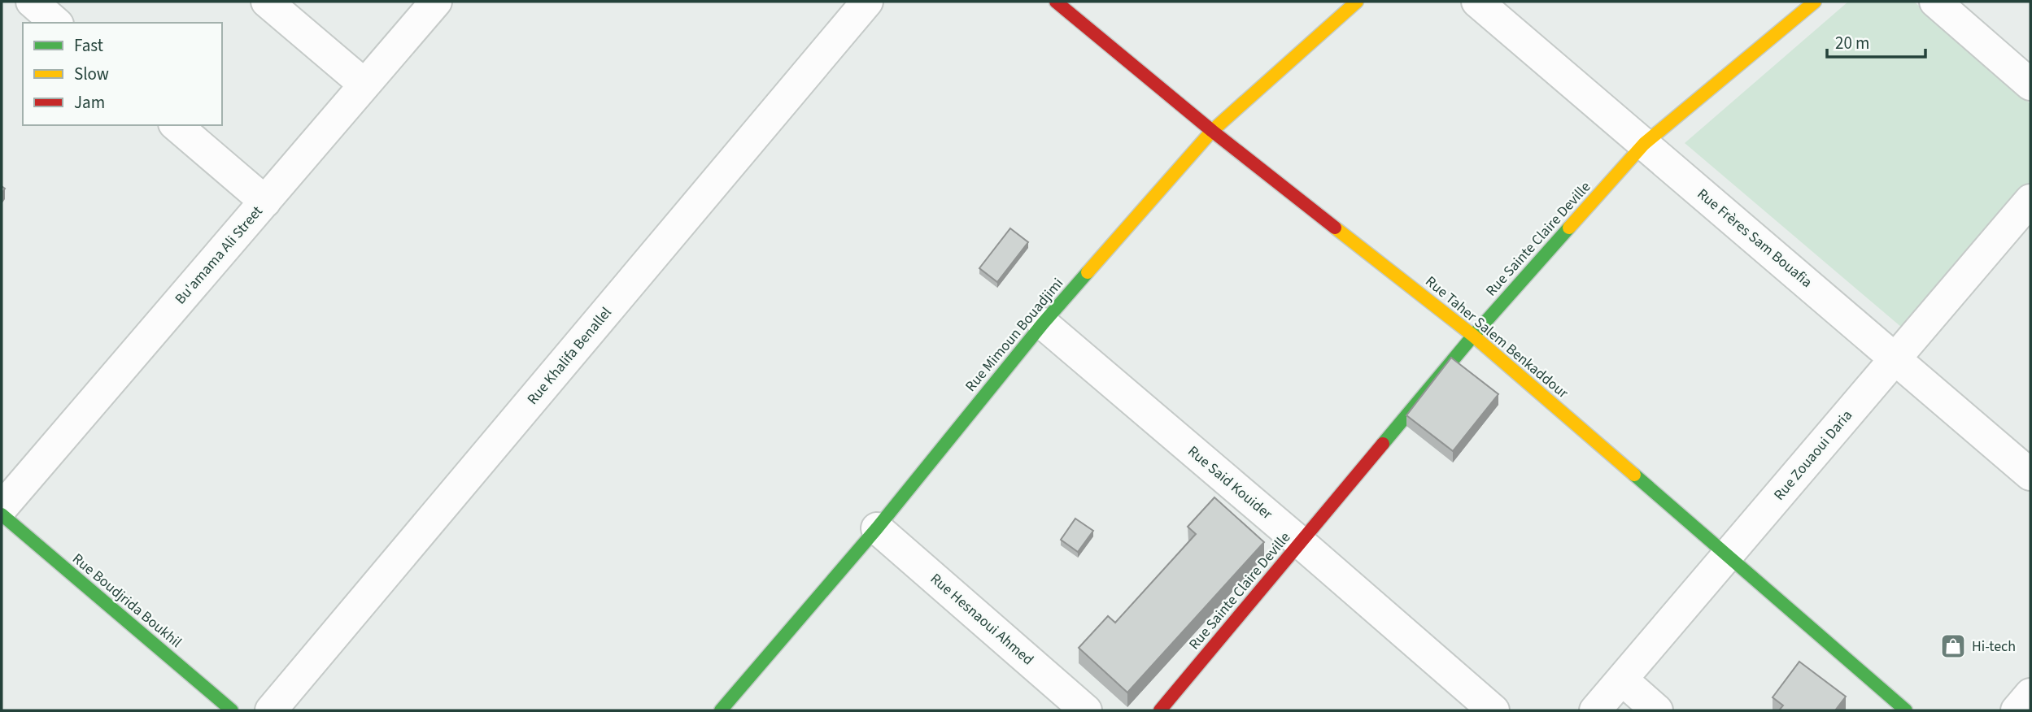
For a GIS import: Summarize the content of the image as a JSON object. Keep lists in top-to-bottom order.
{
  "streets": {
    "street": [
      "Rue Frères Sam Bouafia",
      "Rue Sainte Claire Deville",
      "Bu'amama Ali Street",
      "Rue Mimoun Bouadjimi",
      "Rue Taher Salem Benkaddour",
      "Rue Khalifa Benallel",
      "Rue Zouaoui Daria",
      "Rue Said Kouider",
      "Rue Boudjrida Boukhil",
      "Rue Hesnaoui Ahmed"
    ]
  },
  "crossings": [
    ["Rue Frères Sam Bouafia", "Rue Sainte Claire Deville"],
    ["Rue Frères Sam Bouafia", "Rue Zouaoui Daria"],
    ["Rue Sainte Claire Deville", "Rue Taher Salem Benkaddour"],
    ["Rue Sainte Claire Deville", "Rue Said Kouider"],
    ["Rue Mimoun Bouadjimi", "Rue Taher Salem Benkaddour"],
    ["Rue Mimoun Bouadjimi", "Rue Said Kouider"],
    ["Rue Mimoun Bouadjimi", "Rue Hesnaoui Ahmed"],
    ["Rue Taher Salem Benkaddour", "Rue Zouaoui Daria"]
  ],
  "places": {
    "shop": ["Hi-tech"]
  },
  "legend": ["Fast", "Slow", "Jam"],
  "scale_bar": "20 m"
}
